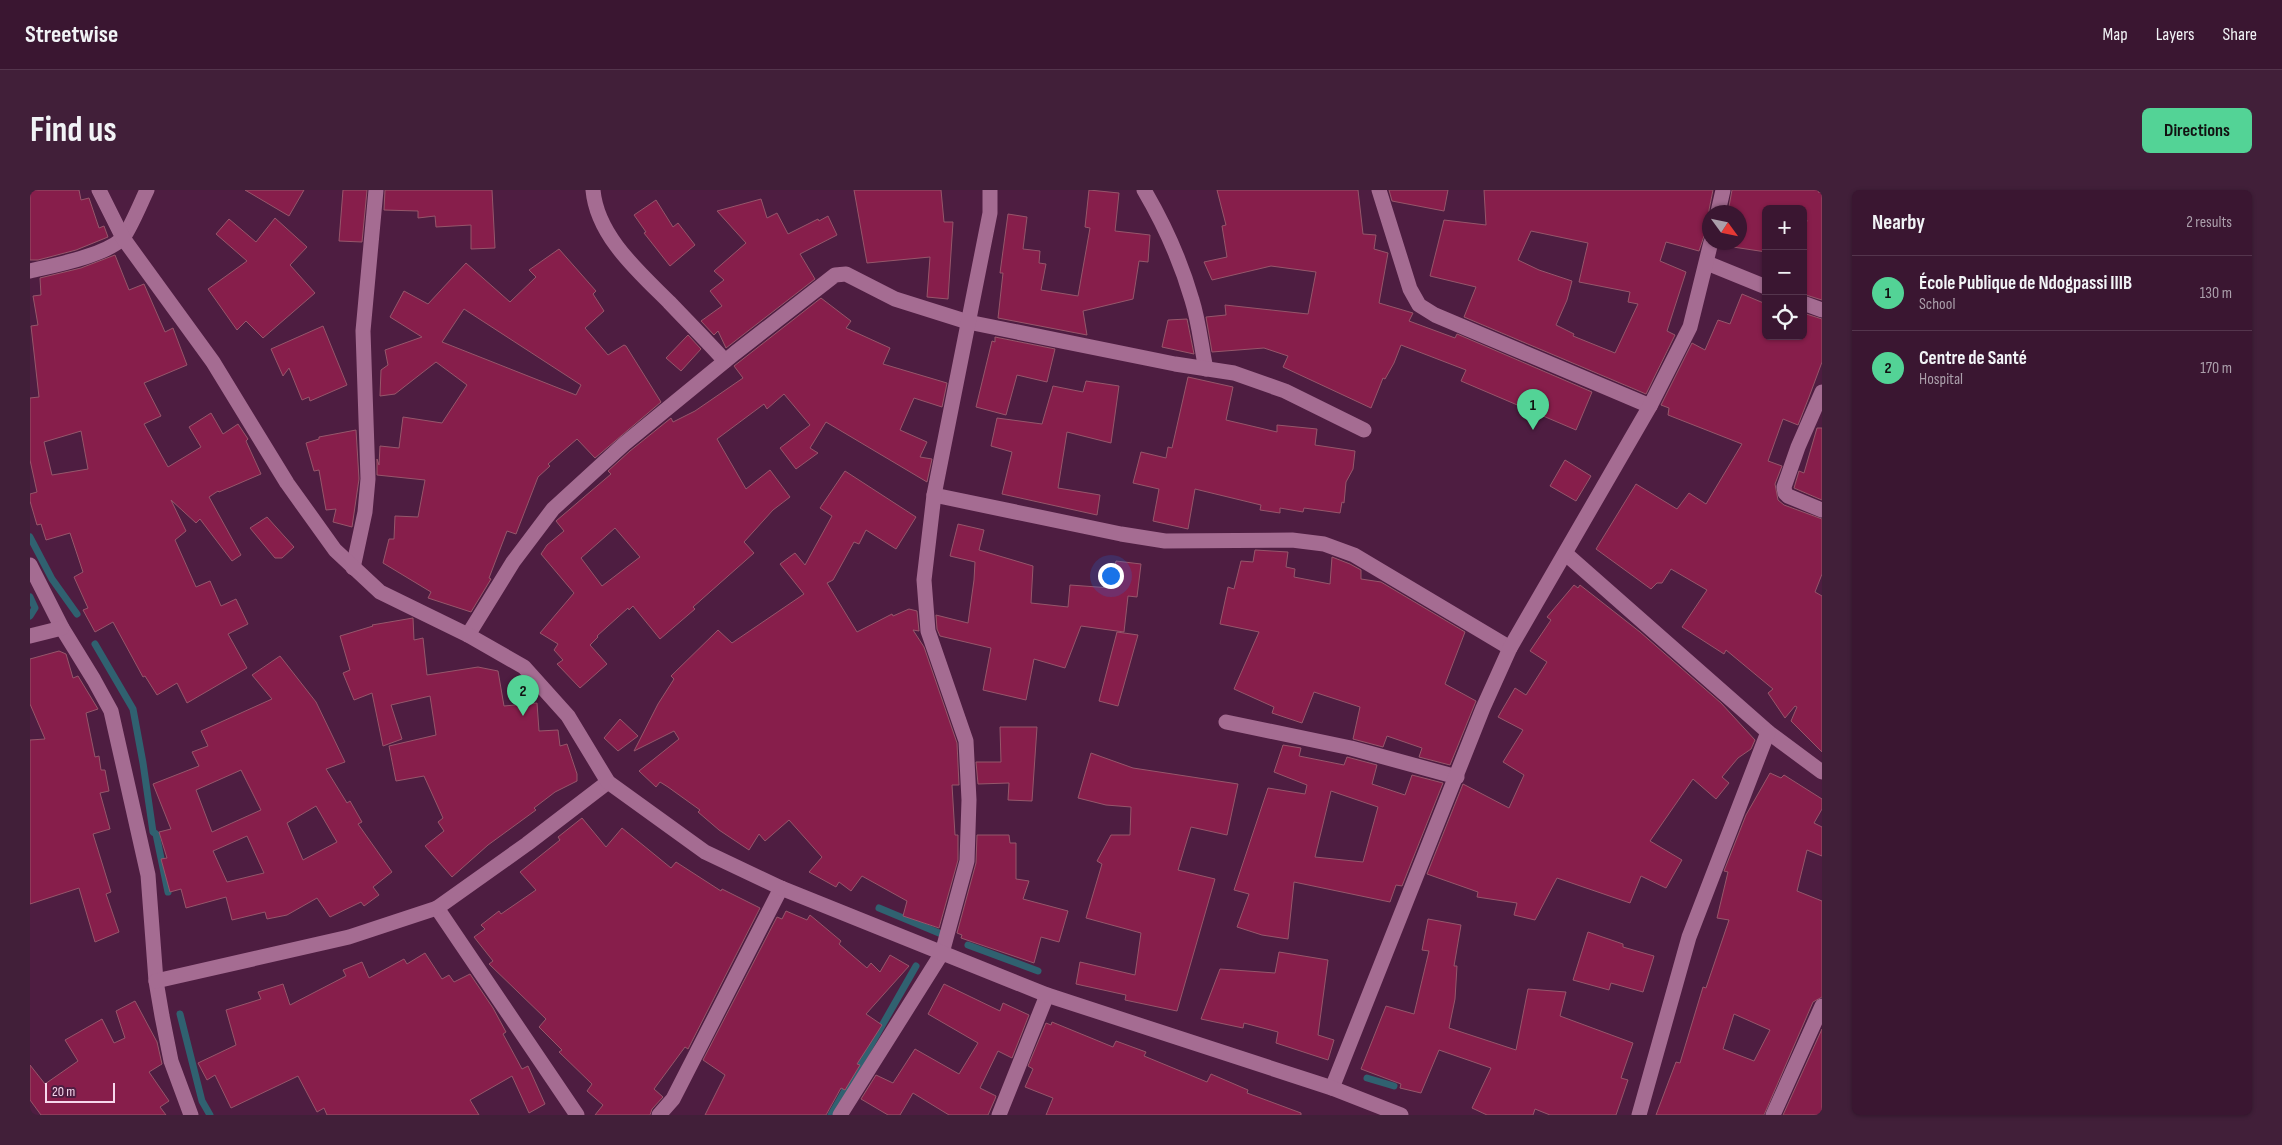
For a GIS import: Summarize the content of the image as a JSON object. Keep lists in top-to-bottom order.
{
  "scale_bar": "20 m",
  "north": "bottom right",
  "page": {
    "header": "Streetwise",
    "nav": ["Map", "Layers", "Share"],
    "buttons": "Directions",
    "title": "Find us",
    "heading": ["Nearby", "2 results"],
    "map_buttons": ["+", "−"],
    "list": [
      {
        "mark": "1",
        "name": "École Publique de Ndogpassi IIIB",
        "note": "School",
        "value": "130 m"
      },
      {
        "mark": "2",
        "name": "Centre de Santé",
        "note": "Hospital",
        "value": "170 m"
      }
    ],
    "pins": ["1", "2"],
    "scale": "20 m"
  }
}
